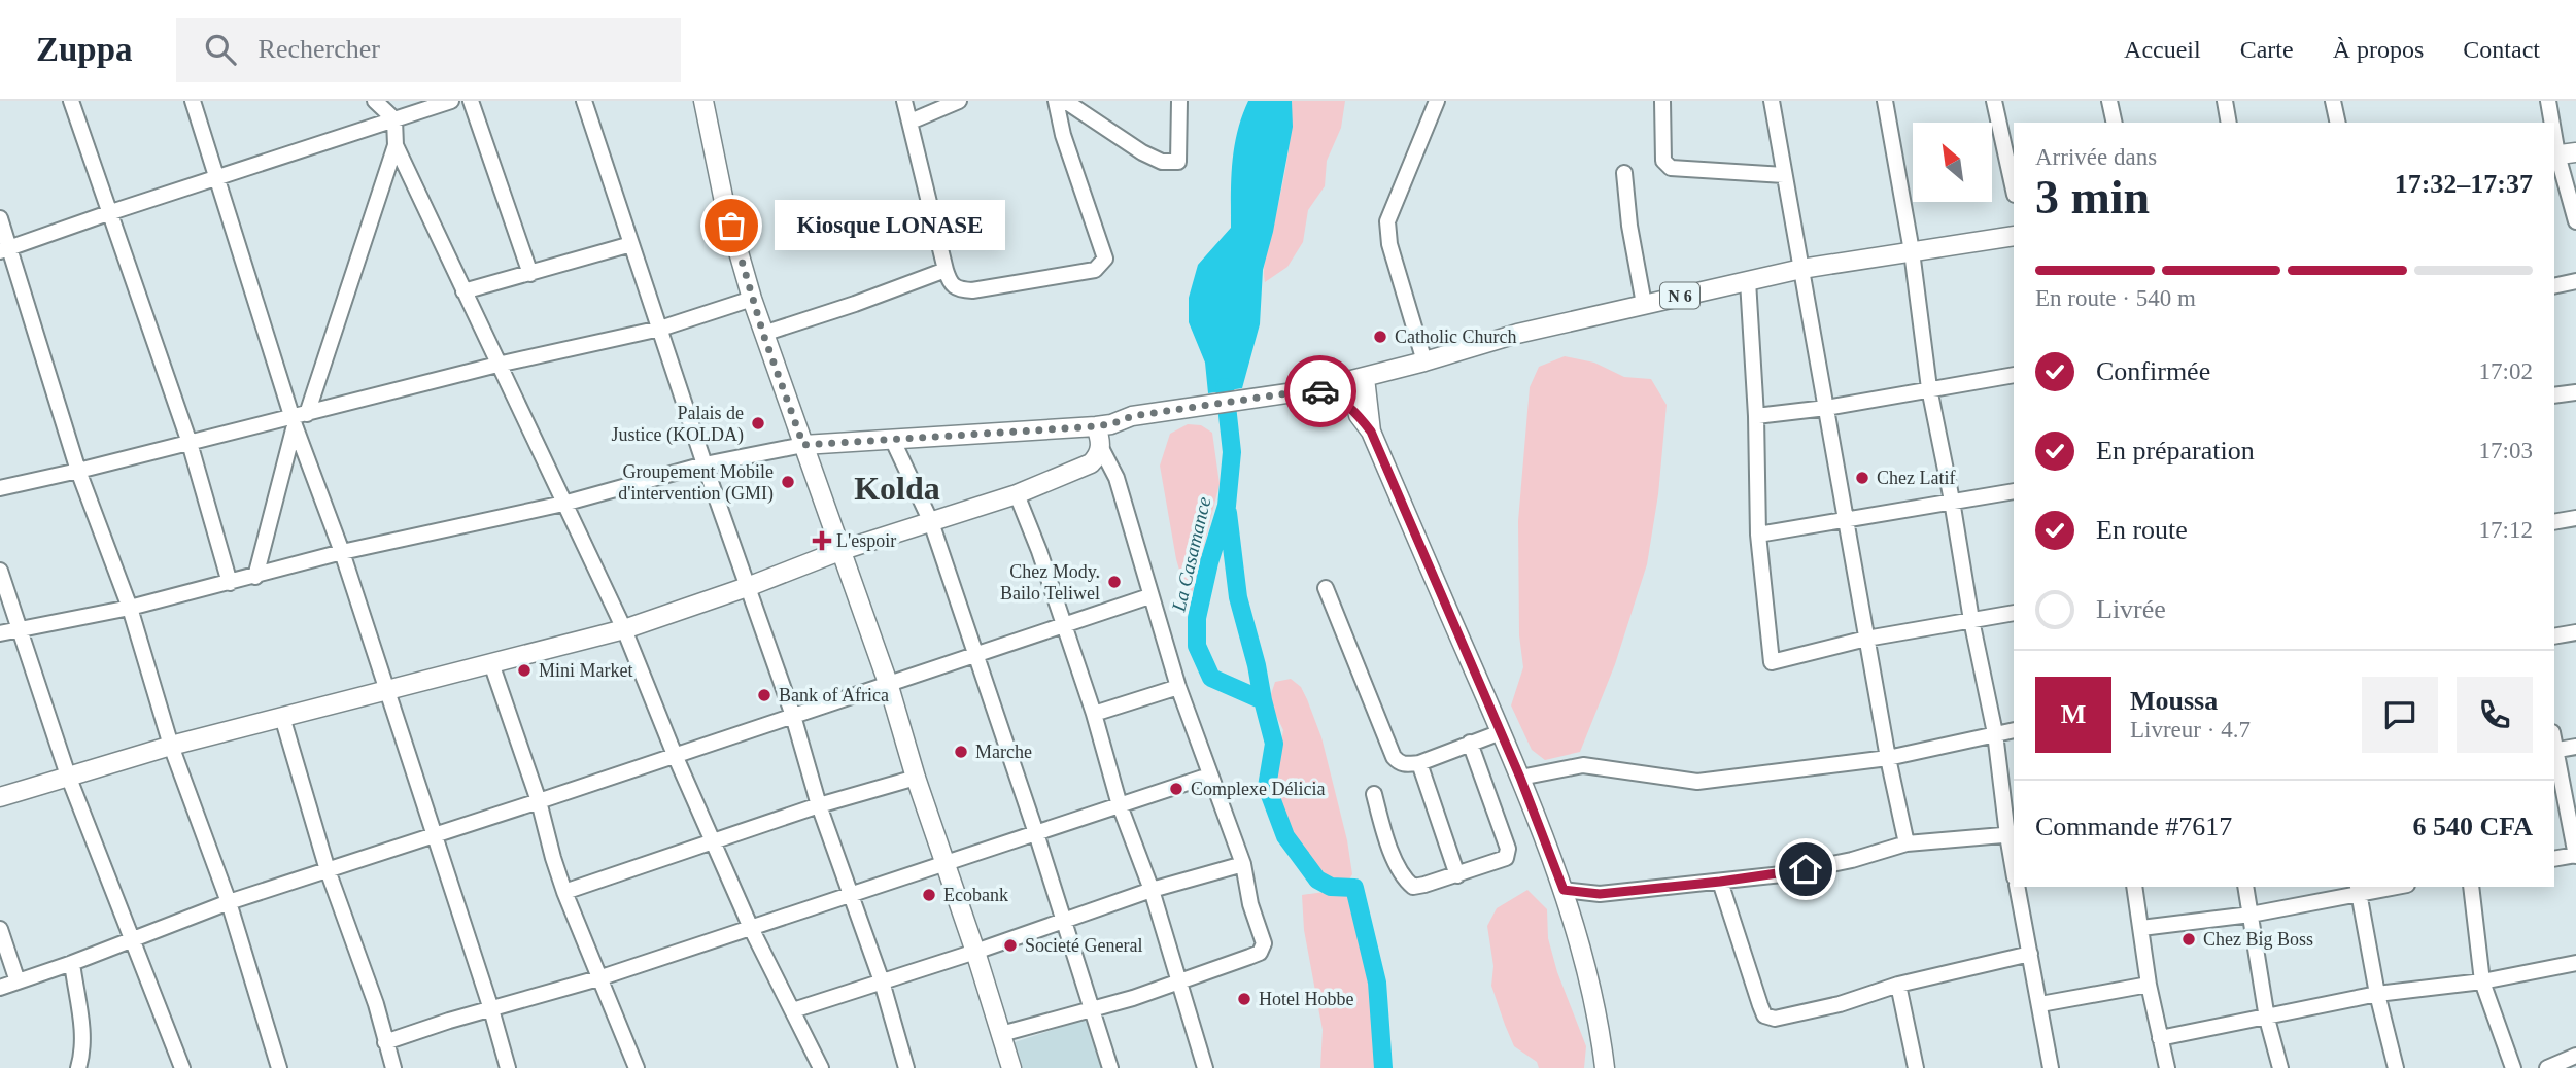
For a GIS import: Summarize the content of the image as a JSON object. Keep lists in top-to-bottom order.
{
  "streets": {
    "main road": ["N 6"]
  },
  "districts": ["Kolda"],
  "water": ["La Casamance"],
  "places": {
    "other": [
      "Kiosque LONASE",
      "Catholic Church",
      "Palais de Justice (KOLDA)",
      "Chez Latif",
      "Groupement Mobile d'intervention (GMI)",
      "Chez Mody. Bailo Teliwel",
      "Mini Market",
      "Bank of Africa",
      "Marche",
      "Complexe Délicia",
      "Ecobank",
      "Chez Big Boss",
      "Societé General",
      "Hotel Hobbe"
    ],
    "health": ["L'espoir"]
  },
  "north": "top left",
  "page": {
    "header": "Zuppa",
    "search": "Rechercher",
    "nav": [
      "Accueil",
      "Carte",
      "À propos",
      "Contact"
    ],
    "heading": ["3 min", "Arrivée dans", "17:32–17:37"],
    "panel": [
      "Moussa",
      "Livreur · 4.7",
      "Commande #7617",
      "6 540 CFA"
    ],
    "bubble": "Kiosque LONASE",
    "bar": "En route · 540 m",
    "list": [
      ["Confirmée", "17:02"],
      ["En préparation", "17:03"],
      ["En route", "17:12"],
      "Livrée"
    ],
    "round": "M"
  }
}
